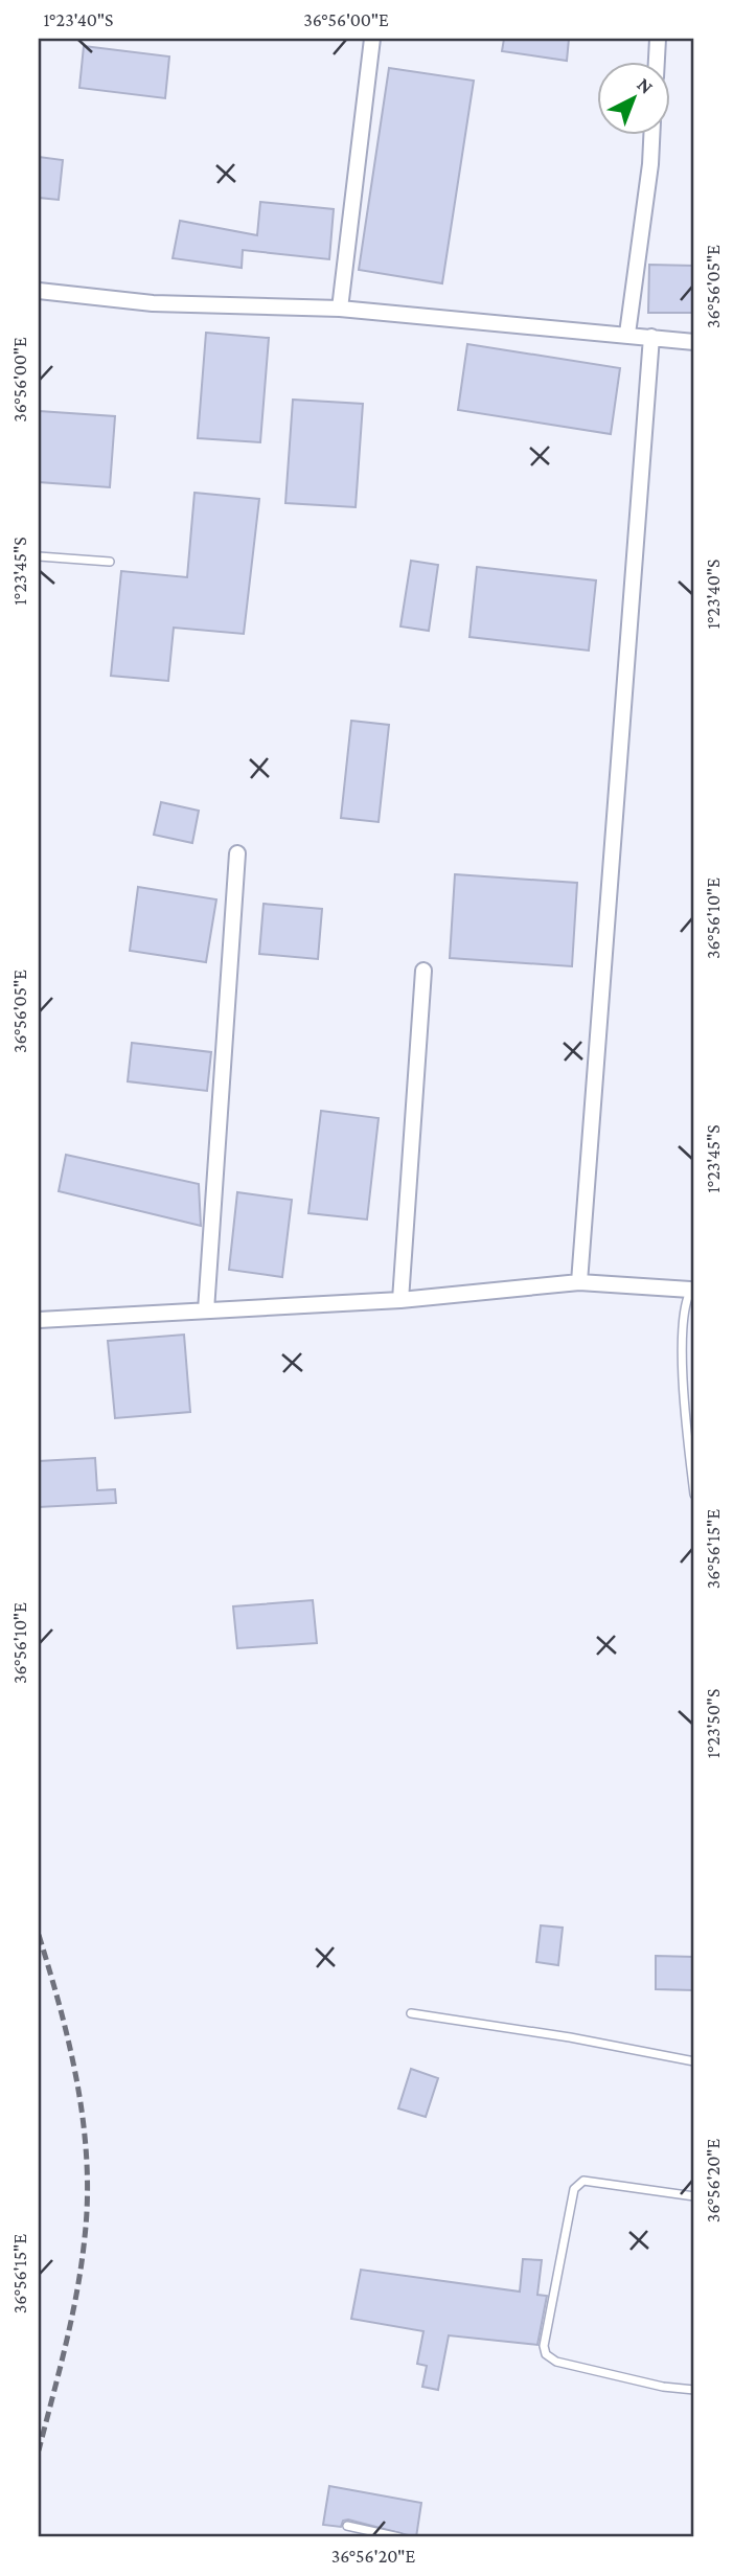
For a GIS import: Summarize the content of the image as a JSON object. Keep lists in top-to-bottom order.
{
  "north": "top right",
  "coordinates": [
    "1°23'40\"S",
    "36°56'00\"E",
    "36°56'05\"E",
    "1°23'45\"S",
    "36°56'10\"E",
    "36°56'15\"E",
    "1°23'50\"S",
    "36°56'20\"E"
  ]
}
